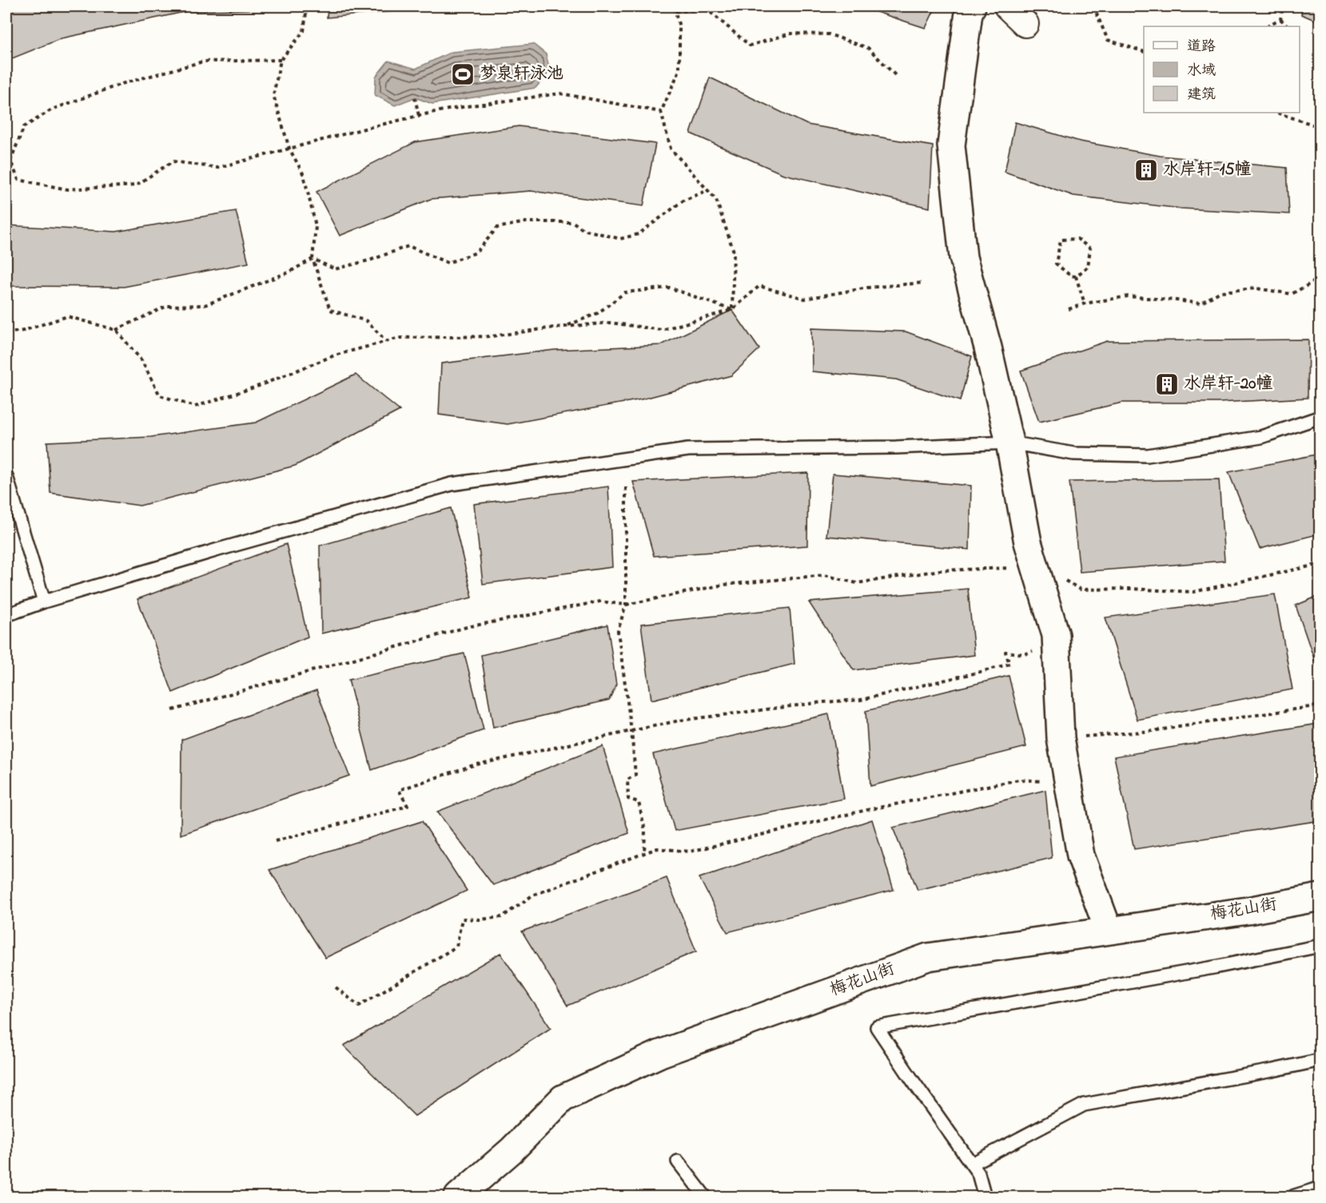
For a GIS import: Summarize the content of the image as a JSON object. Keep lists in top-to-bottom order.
{
  "streets": {
    "street": ["梅花山街"]
  },
  "places": {
    "sports": ["梦泉轩泳池"],
    "building": ["水岸轩-15幢", "水岸轩-20幢"]
  },
  "legend": ["道路", "水域", "建筑"]
}
